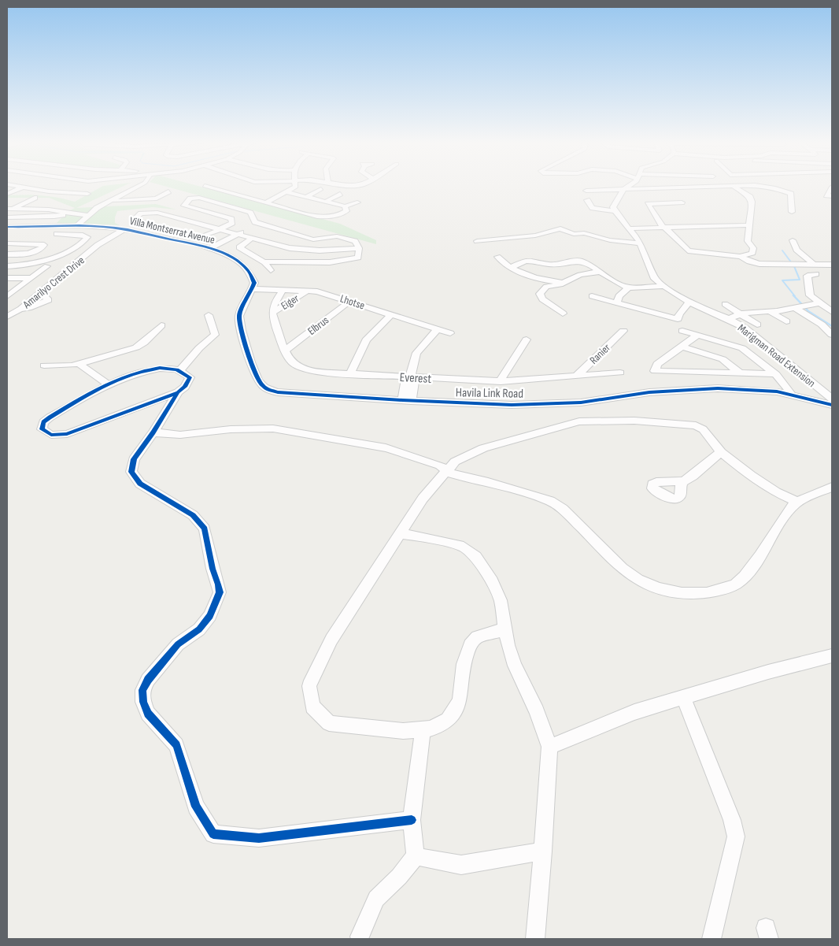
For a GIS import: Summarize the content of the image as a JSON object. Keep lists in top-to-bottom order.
{
  "streets": {
    "street": [
      "Villa Montserrat Avenue",
      "Amarilyo Crest Drive",
      "Eiger",
      "Lhotse",
      "Elbrus",
      "Ranier",
      "Marigman Road Extension",
      "Everest",
      "Havila Link Road"
    ]
  },
  "crossings": [
    ["Villa Montserrat Avenue", "Amarilyo Crest Drive"],
    ["Villa Montserrat Avenue", "Havila Link Road"],
    ["Eiger", "Lhotse"],
    ["Eiger", "Everest"],
    ["Lhotse", "Elbrus"],
    ["Lhotse", "Havila Link Road"],
    ["Elbrus", "Everest"],
    ["Ranier", "Everest"]
  ]
}
